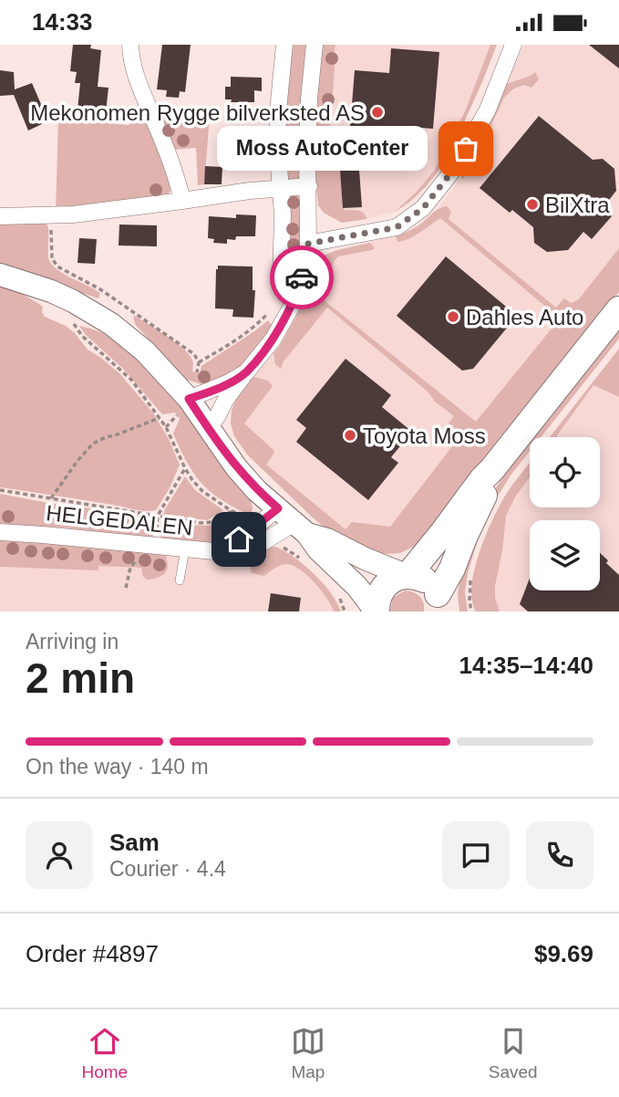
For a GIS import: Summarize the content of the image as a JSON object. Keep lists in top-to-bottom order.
{
  "streets": {
    "street": ["HELGEDALEN"]
  },
  "places": [
    "Mekonomen Rygge bilverksted AS",
    "Moss AutoCenter",
    "BilXtra",
    "Dahles Auto",
    "Toyota Moss"
  ],
  "page": {
    "status": "14:33",
    "bubble": "Moss AutoCenter",
    "heading": ["2 min", "Arriving in", "14:35–14:40"],
    "panel": [
      "Sam",
      "Courier · 4.4",
      "Order #4897",
      "$9.69"
    ],
    "bar": "On the way · 140 m",
    "tabs": ["Home", "Map", "Saved"]
  }
}
